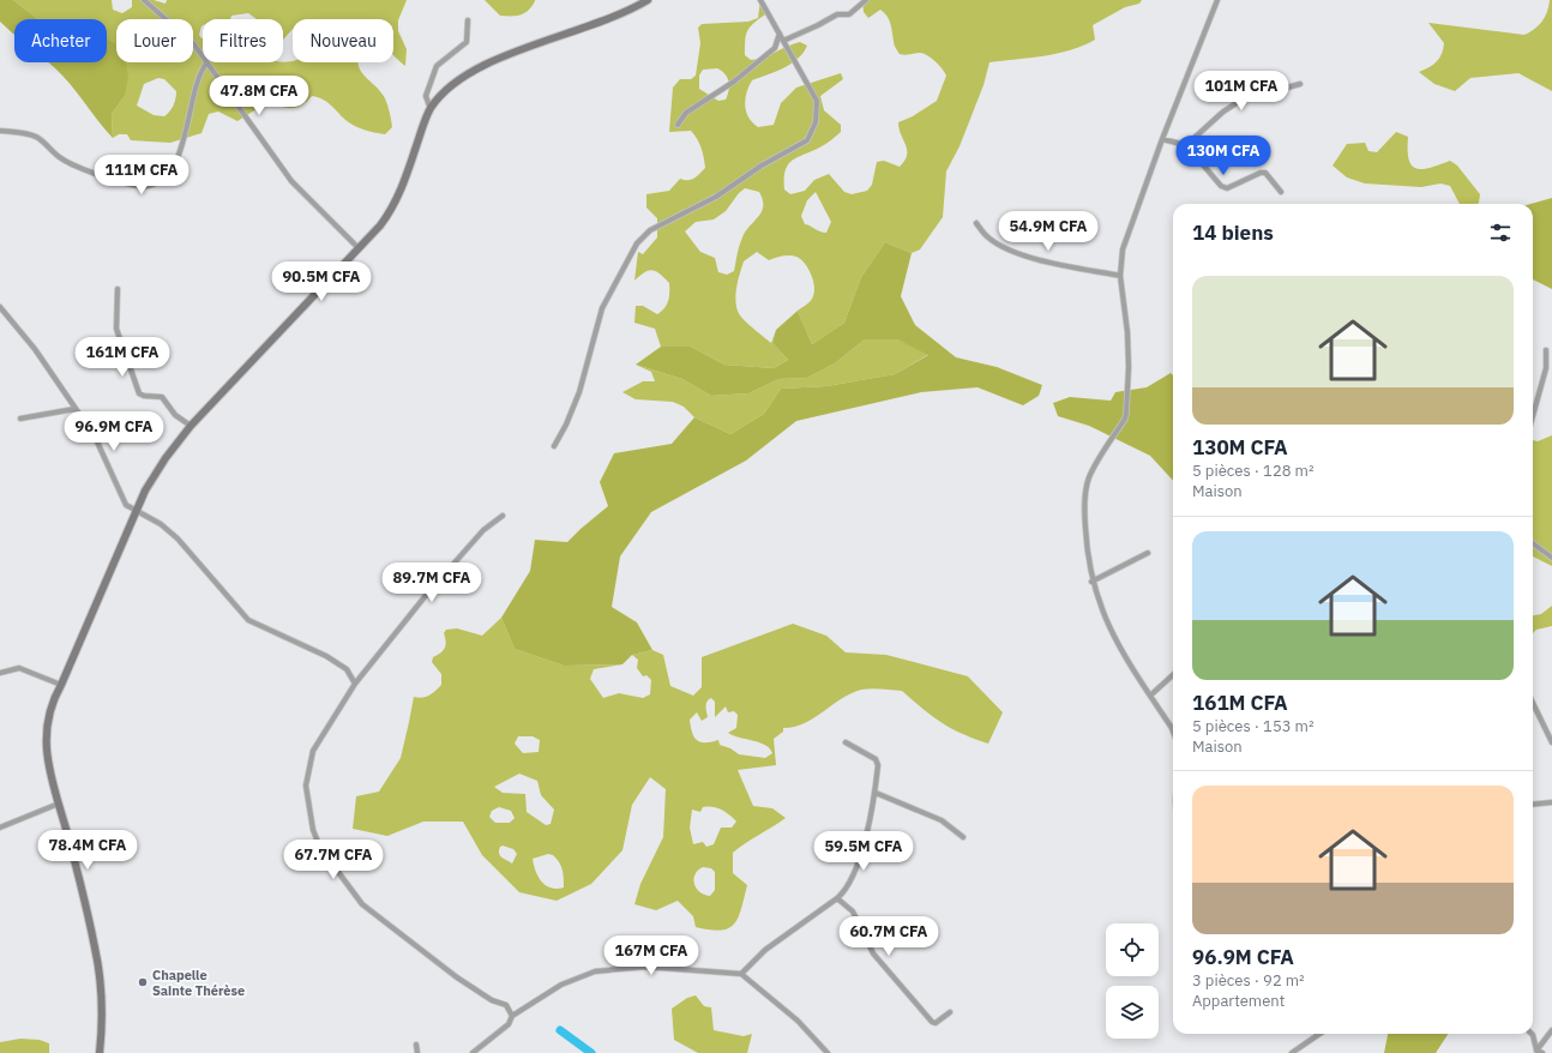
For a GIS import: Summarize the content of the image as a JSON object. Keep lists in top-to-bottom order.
{
  "places": ["Chapelle Sainte Thérèse"],
  "page": {
    "chip": [
      "Acheter",
      "Louer",
      "Filtres",
      "Nouveau"
    ],
    "price": [
      "101M CFA",
      "47.8M CFA",
      "130M CFA",
      "111M CFA",
      "54.9M CFA",
      "90.5M CFA",
      "161M CFA",
      "96.9M CFA",
      "89.7M CFA",
      "78.4M CFA",
      "59.5M CFA",
      "67.7M CFA",
      "60.7M CFA",
      "167M CFA"
    ],
    "heading": "14 biens",
    "list": [
      {
        "name": "130M CFA",
        "note": "5 pièces · 128 m² · Maison"
      },
      {
        "name": "161M CFA",
        "note": "5 pièces · 153 m² · Maison"
      },
      {
        "name": "96.9M CFA",
        "note": "3 pièces · 92 m² · Appartement"
      }
    ]
  }
}
